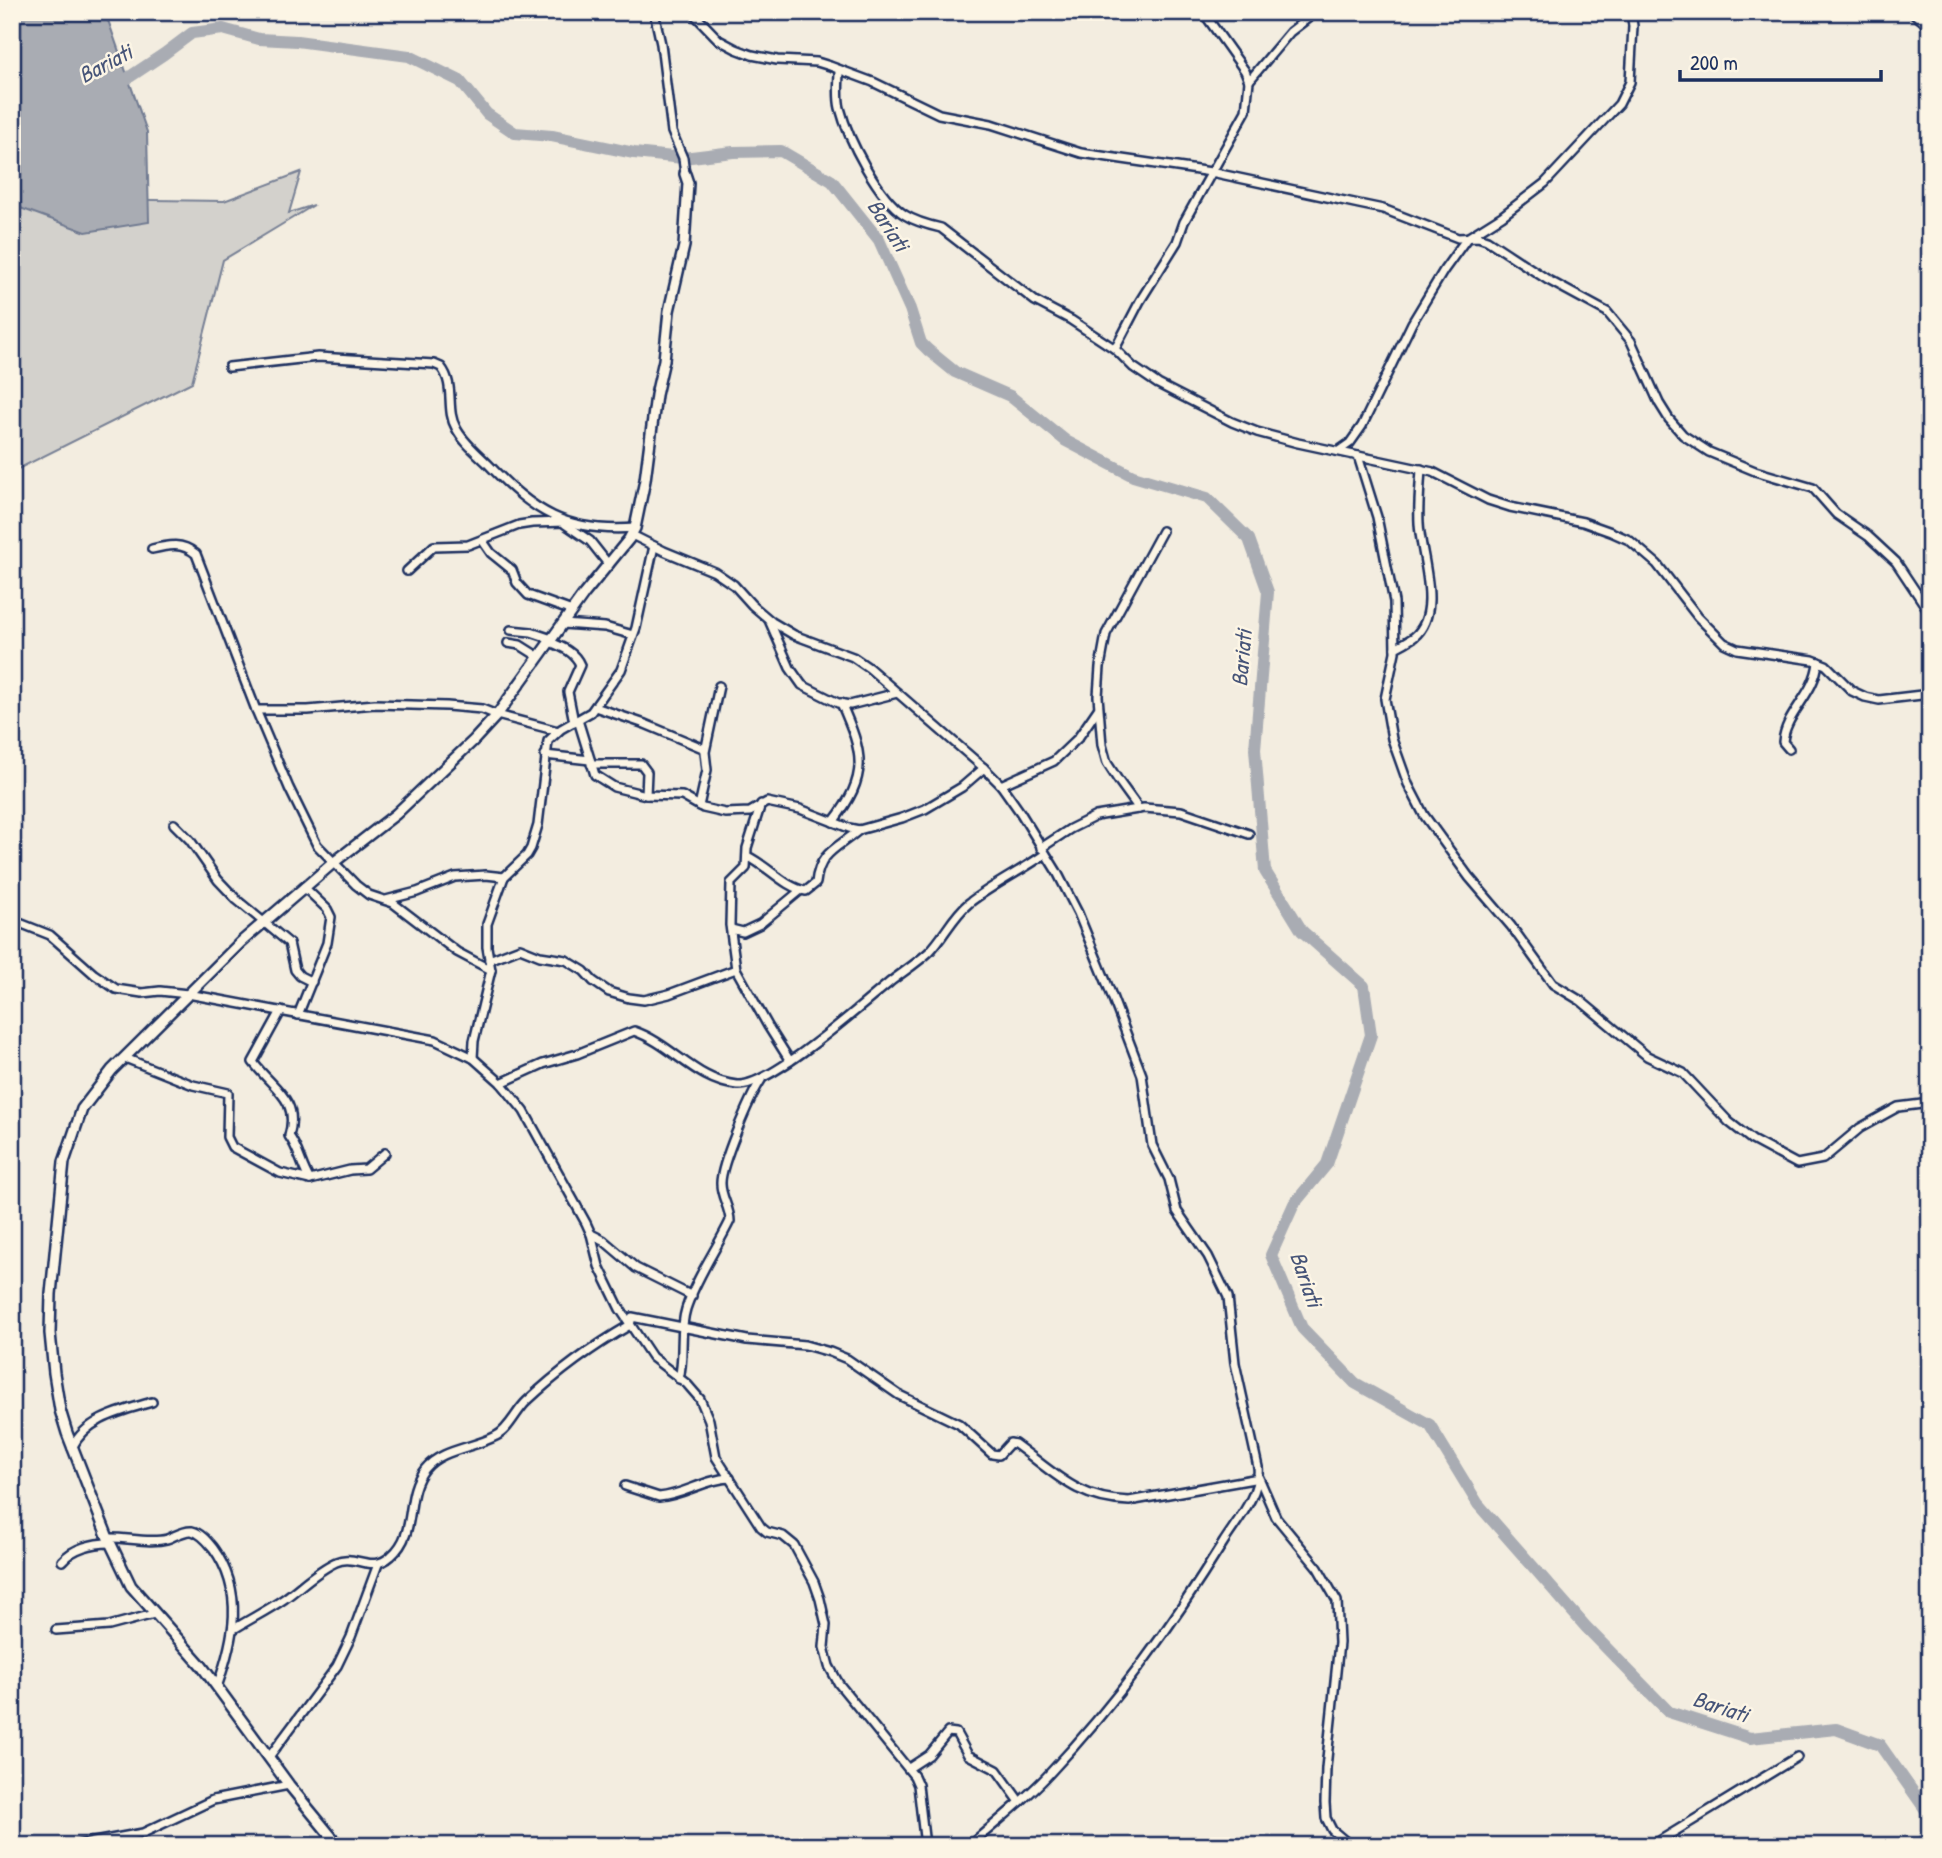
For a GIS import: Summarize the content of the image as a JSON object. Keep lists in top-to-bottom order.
{
  "water": ["Bariati"],
  "scale_bar": "200 m"
}
